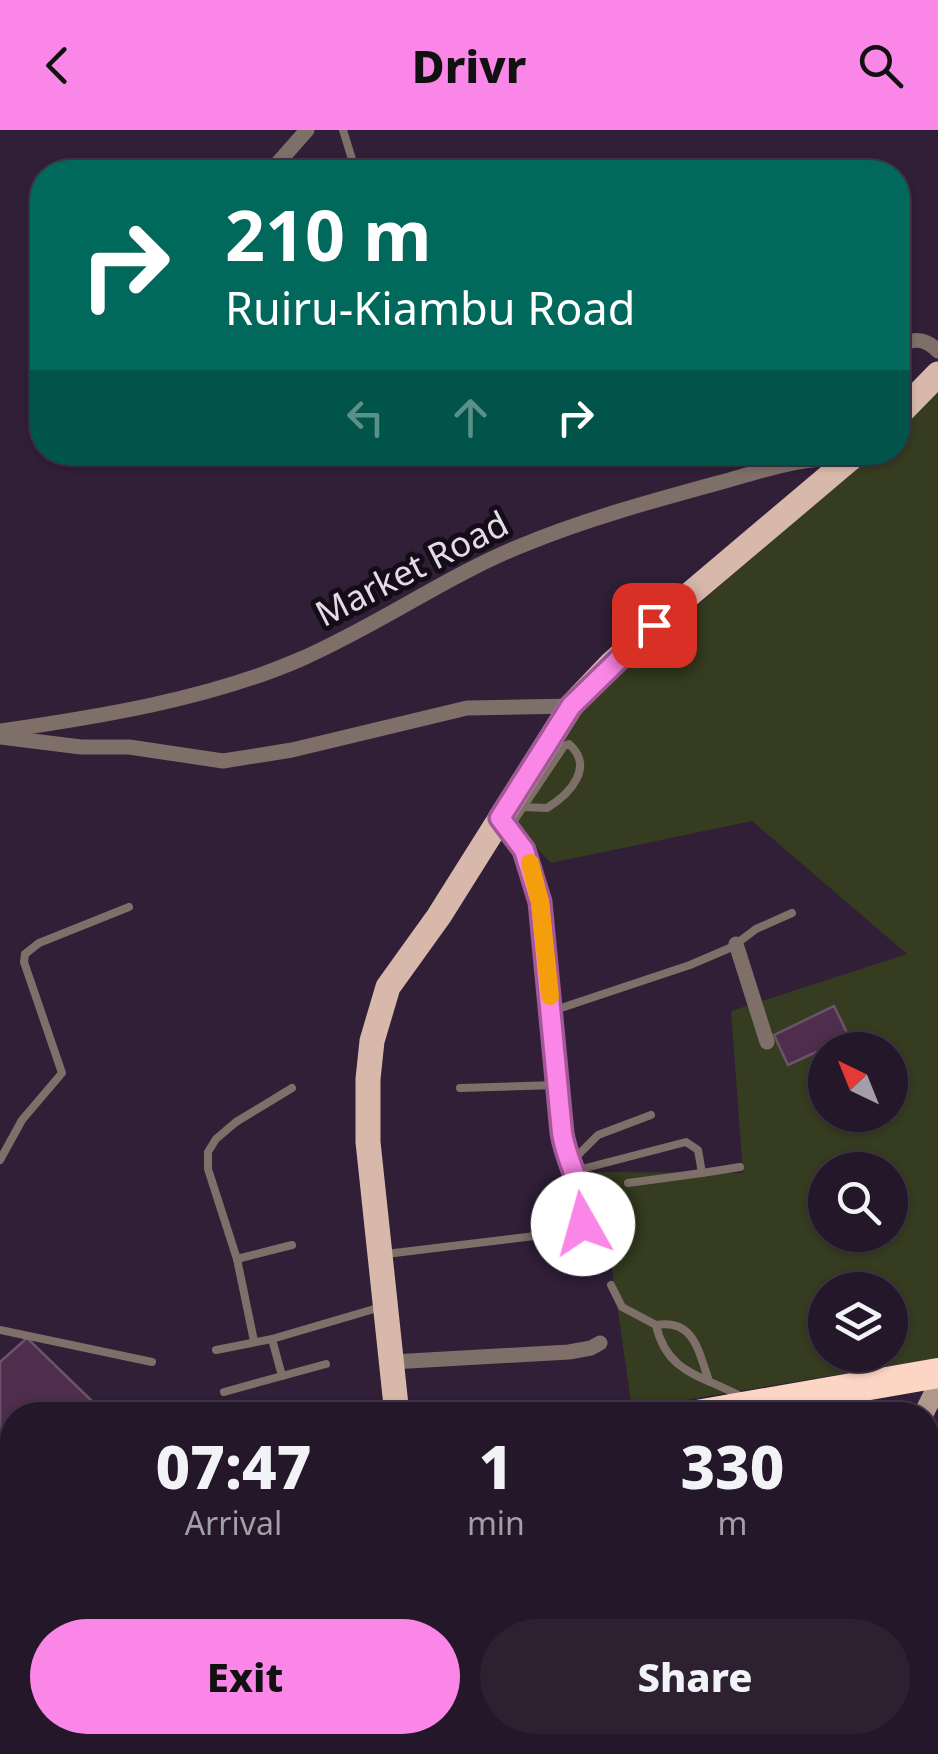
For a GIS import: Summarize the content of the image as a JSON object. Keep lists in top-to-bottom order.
{
  "streets": {
    "street": ["Market Road"]
  },
  "north": "top left",
  "page": {
    "header": "Drivr",
    "turn": ["210 m", "Ruiru-Kiambu Road"],
    "eta": [
      "07:47",
      "Arrival",
      "1",
      "min",
      "330",
      "m"
    ],
    "buttons": ["Exit", "Share"]
  }
}
